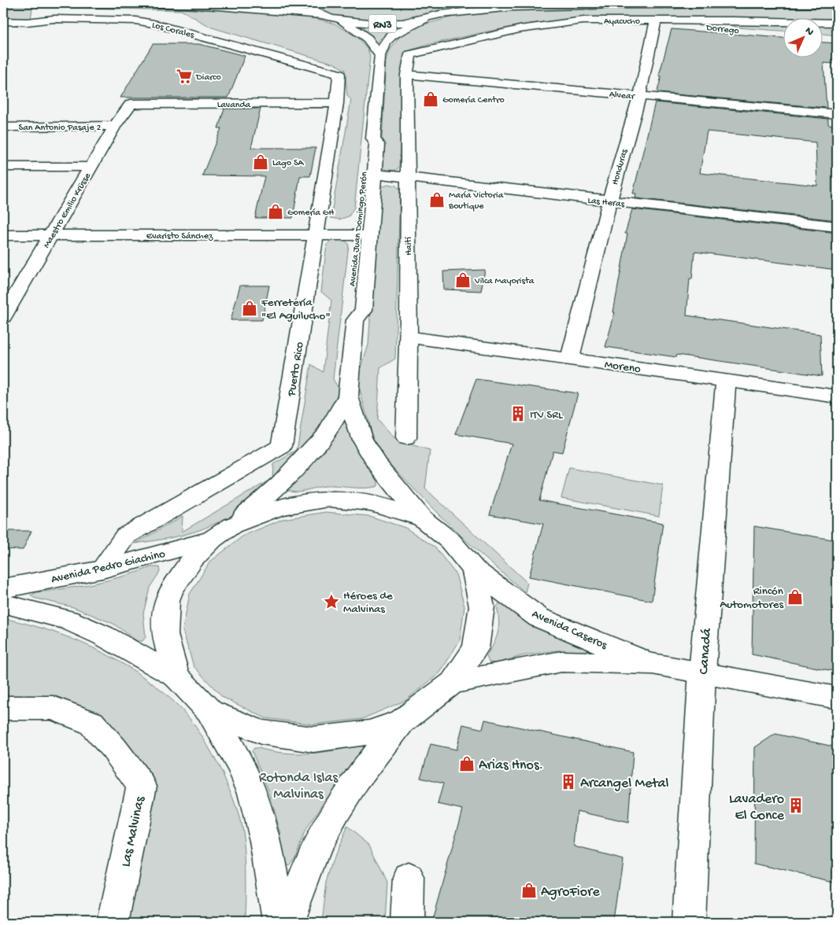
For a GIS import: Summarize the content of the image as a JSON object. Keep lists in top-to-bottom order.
{
  "streets": {
    "main road": [
      "Ayacucho",
      "RN3",
      "Dorrego",
      "Los Corales",
      "Alvear",
      "Lavanda",
      "San Antonio Pasaje 2",
      "Honduras",
      "Las Heras",
      "Maestro Emilio Krüsse",
      "Avenida Juan Domingo Perón",
      "Evaristo Sánchez",
      "Haití",
      "Moreno",
      "Puerto Rico",
      "Avenida Pedro Giachino",
      "Avenida Caseros",
      "Canadá",
      "Las Malvinas"
    ]
  },
  "crossings": [
    ["Ayacucho", "Dorrego"],
    ["Ayacucho", "Honduras"],
    ["Ayacucho", "Haití"],
    ["RN3", "Avenida Juan Domingo Perón"],
    ["Dorrego", "Honduras"],
    ["Los Corales", "Puerto Rico"],
    ["Alvear", "Honduras"],
    ["Alvear", "Haití"],
    ["Lavanda", "Maestro Emilio Krüsse"],
    ["Lavanda", "Puerto Rico"],
    ["San Antonio Pasaje 2", "Maestro Emilio Krüsse"],
    ["Honduras", "Las Heras"],
    ["Honduras", "Moreno"],
    ["Las Heras", "Avenida Juan Domingo Perón"],
    ["Las Heras", "Haití"],
    ["Maestro Emilio Krüsse", "Evaristo Sánchez"],
    ["Avenida Juan Domingo Perón", "Evaristo Sánchez"],
    ["Evaristo Sánchez", "Puerto Rico"],
    ["Haití", "Moreno"],
    ["Moreno", "Canadá"],
    ["Puerto Rico", "Avenida Pedro Giachino"],
    ["Avenida Caseros", "Canadá"]
  ],
  "parks": ["Rotonda Islas Malvinas"],
  "places": {
    "supermarket": ["Diarco"],
    "shop": [
      "Gomería Centro",
      "Lago SA",
      "María Victoria Boutique",
      "Gomería GH",
      "Vilca Mayorista",
      "Ferretería \"El Aguilucho\"",
      "Rincón Automotores",
      "Arias Hnos.",
      "AgroFiore"
    ],
    "building": ["ITV SRL", "Arcangel Metal", "Lavadero El Conce"],
    "place": ["Héroes de Malvinas"]
  },
  "north": "top right"
}
